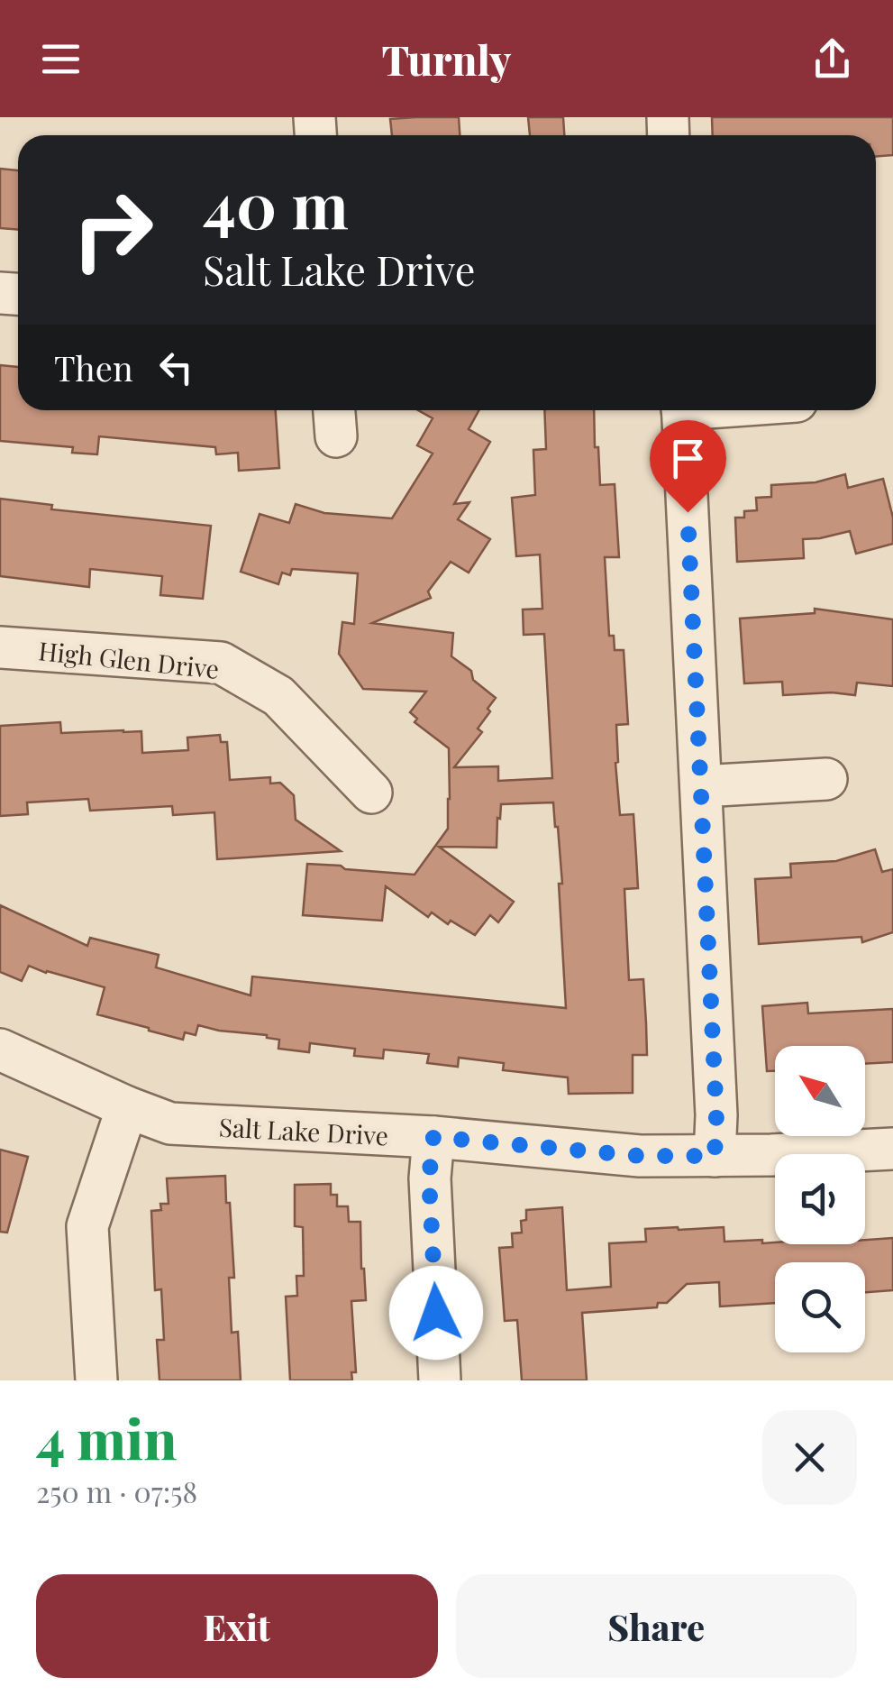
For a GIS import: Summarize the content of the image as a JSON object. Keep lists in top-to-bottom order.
{
  "streets": {
    "street": ["High Glen Drive", "Salt Lake Drive"]
  },
  "north": "top left",
  "page": {
    "header": "Turnly",
    "turn": ["40 m", "Salt Lake Drive"],
    "then": "Then",
    "heading": ["4 min", "250 m · 07:58"],
    "buttons": ["Exit", "Share"]
  }
}
